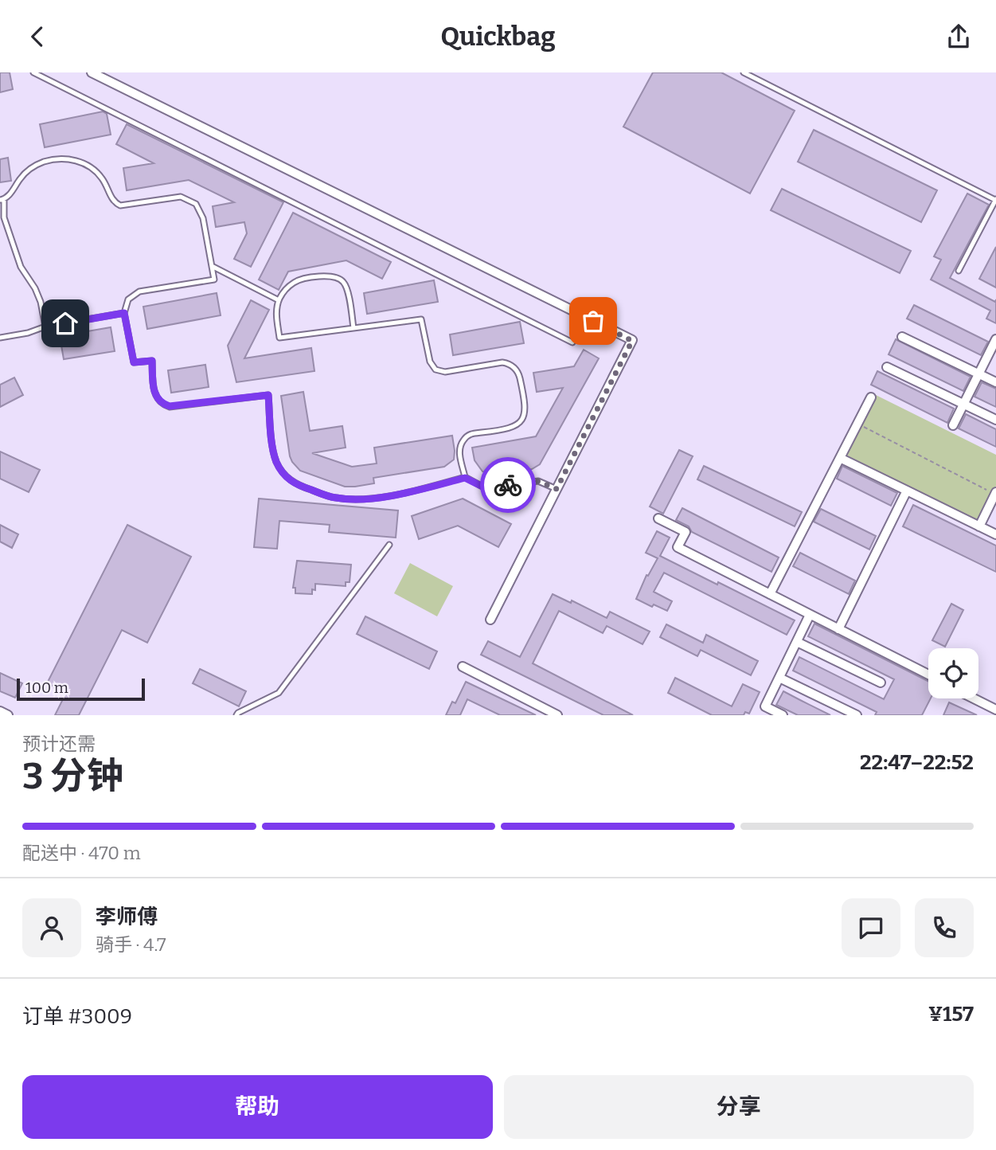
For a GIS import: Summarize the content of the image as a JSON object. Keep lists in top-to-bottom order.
{
  "scale_bar": "100 m",
  "page": {
    "header": "Quickbag",
    "scale": "100 m",
    "heading": ["3 分钟", "预计还需", "22:47–22:52"],
    "panel": [
      "李师傅",
      "骑手 · 4.7",
      "订单 #3009",
      "¥157"
    ],
    "bar": "配送中 · 470 m",
    "buttons": ["帮助", "分享"]
  }
}
